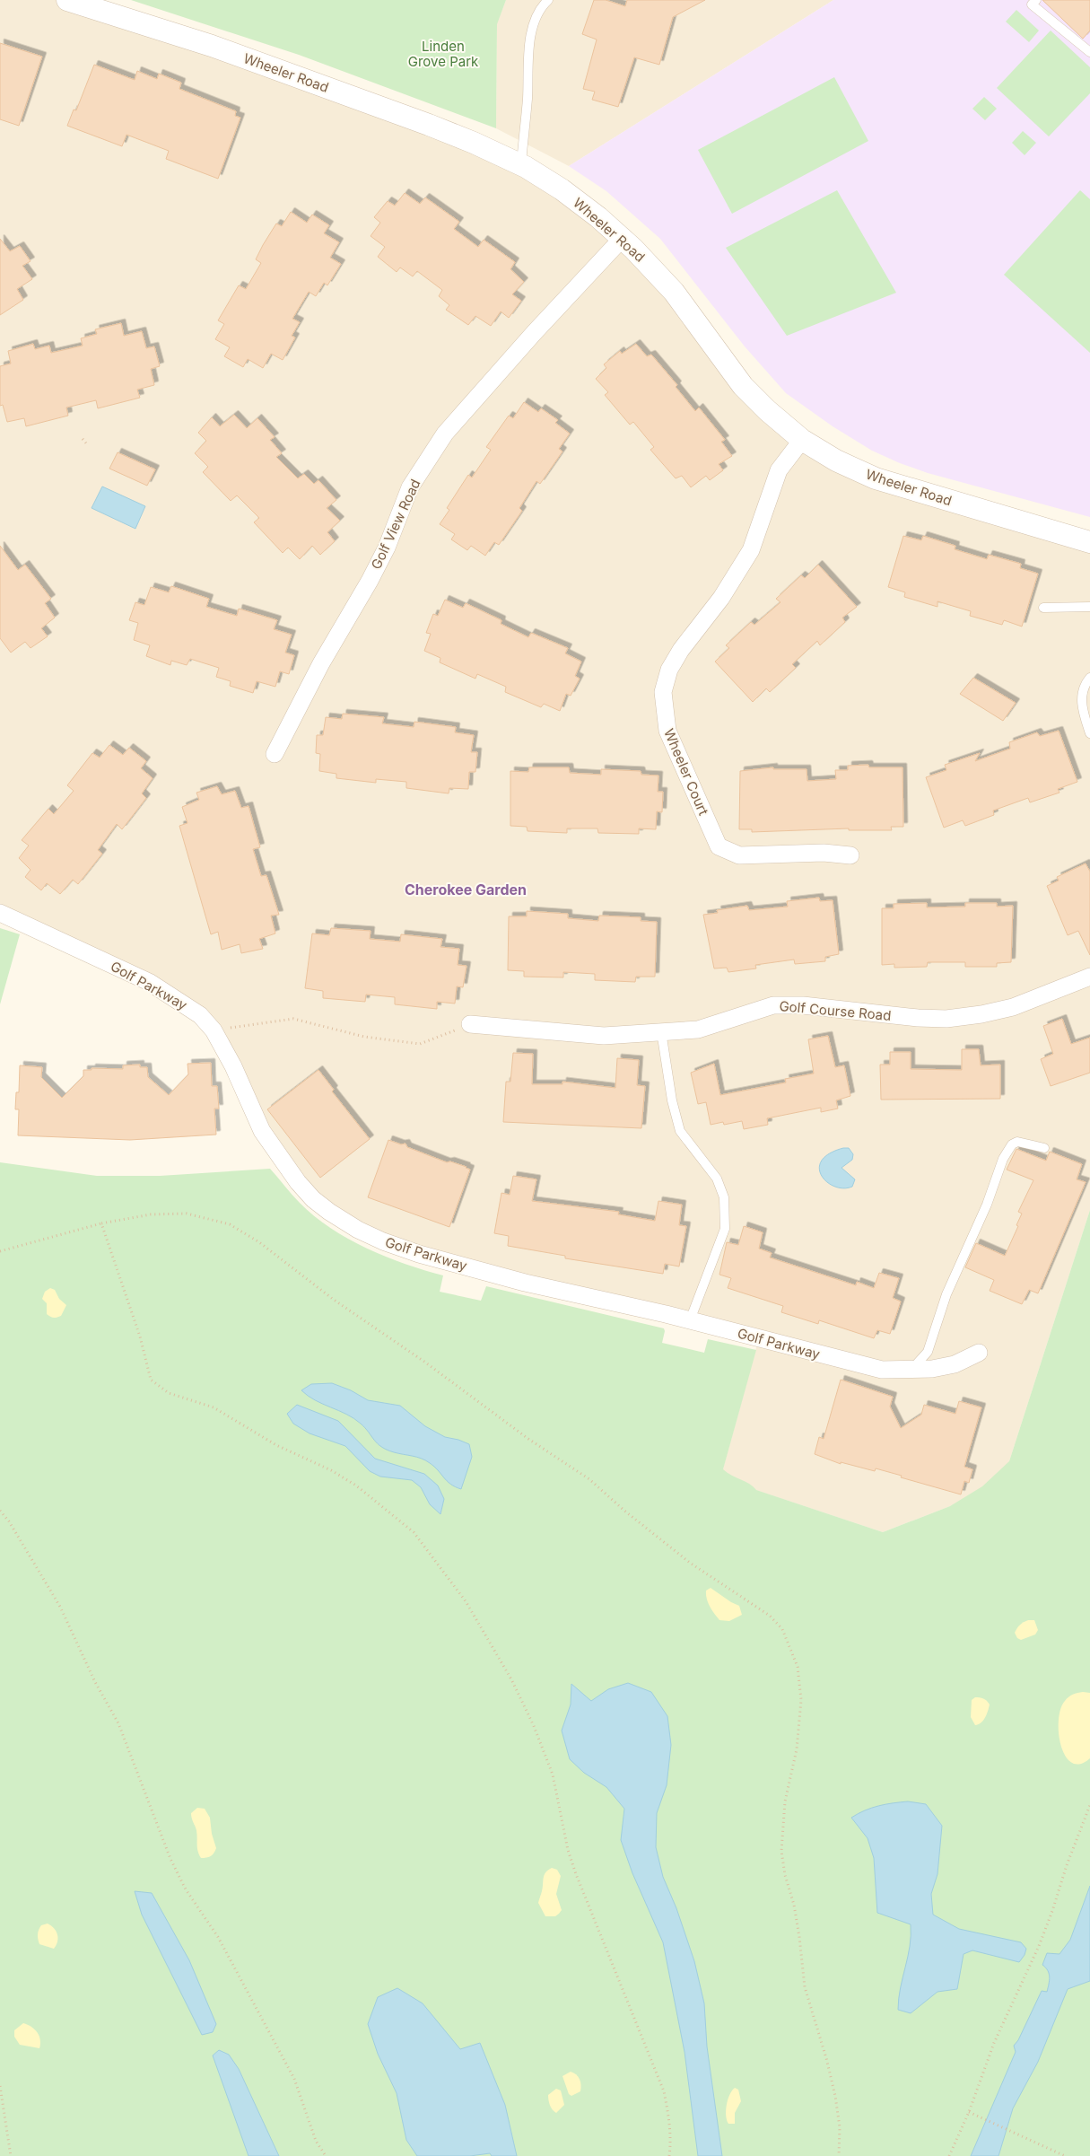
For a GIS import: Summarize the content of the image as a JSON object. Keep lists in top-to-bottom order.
{
  "streets": {
    "street": [
      "Wheeler Road",
      "Golf View Road",
      "Wheeler Court",
      "Golf Parkway",
      "Golf Course Road"
    ]
  },
  "crossings": [
    ["Wheeler Road", "Golf View Road"],
    ["Wheeler Road", "Wheeler Court"]
  ],
  "districts": ["Cherokee Garden"],
  "parks": ["Linden Grove Park"]
}
